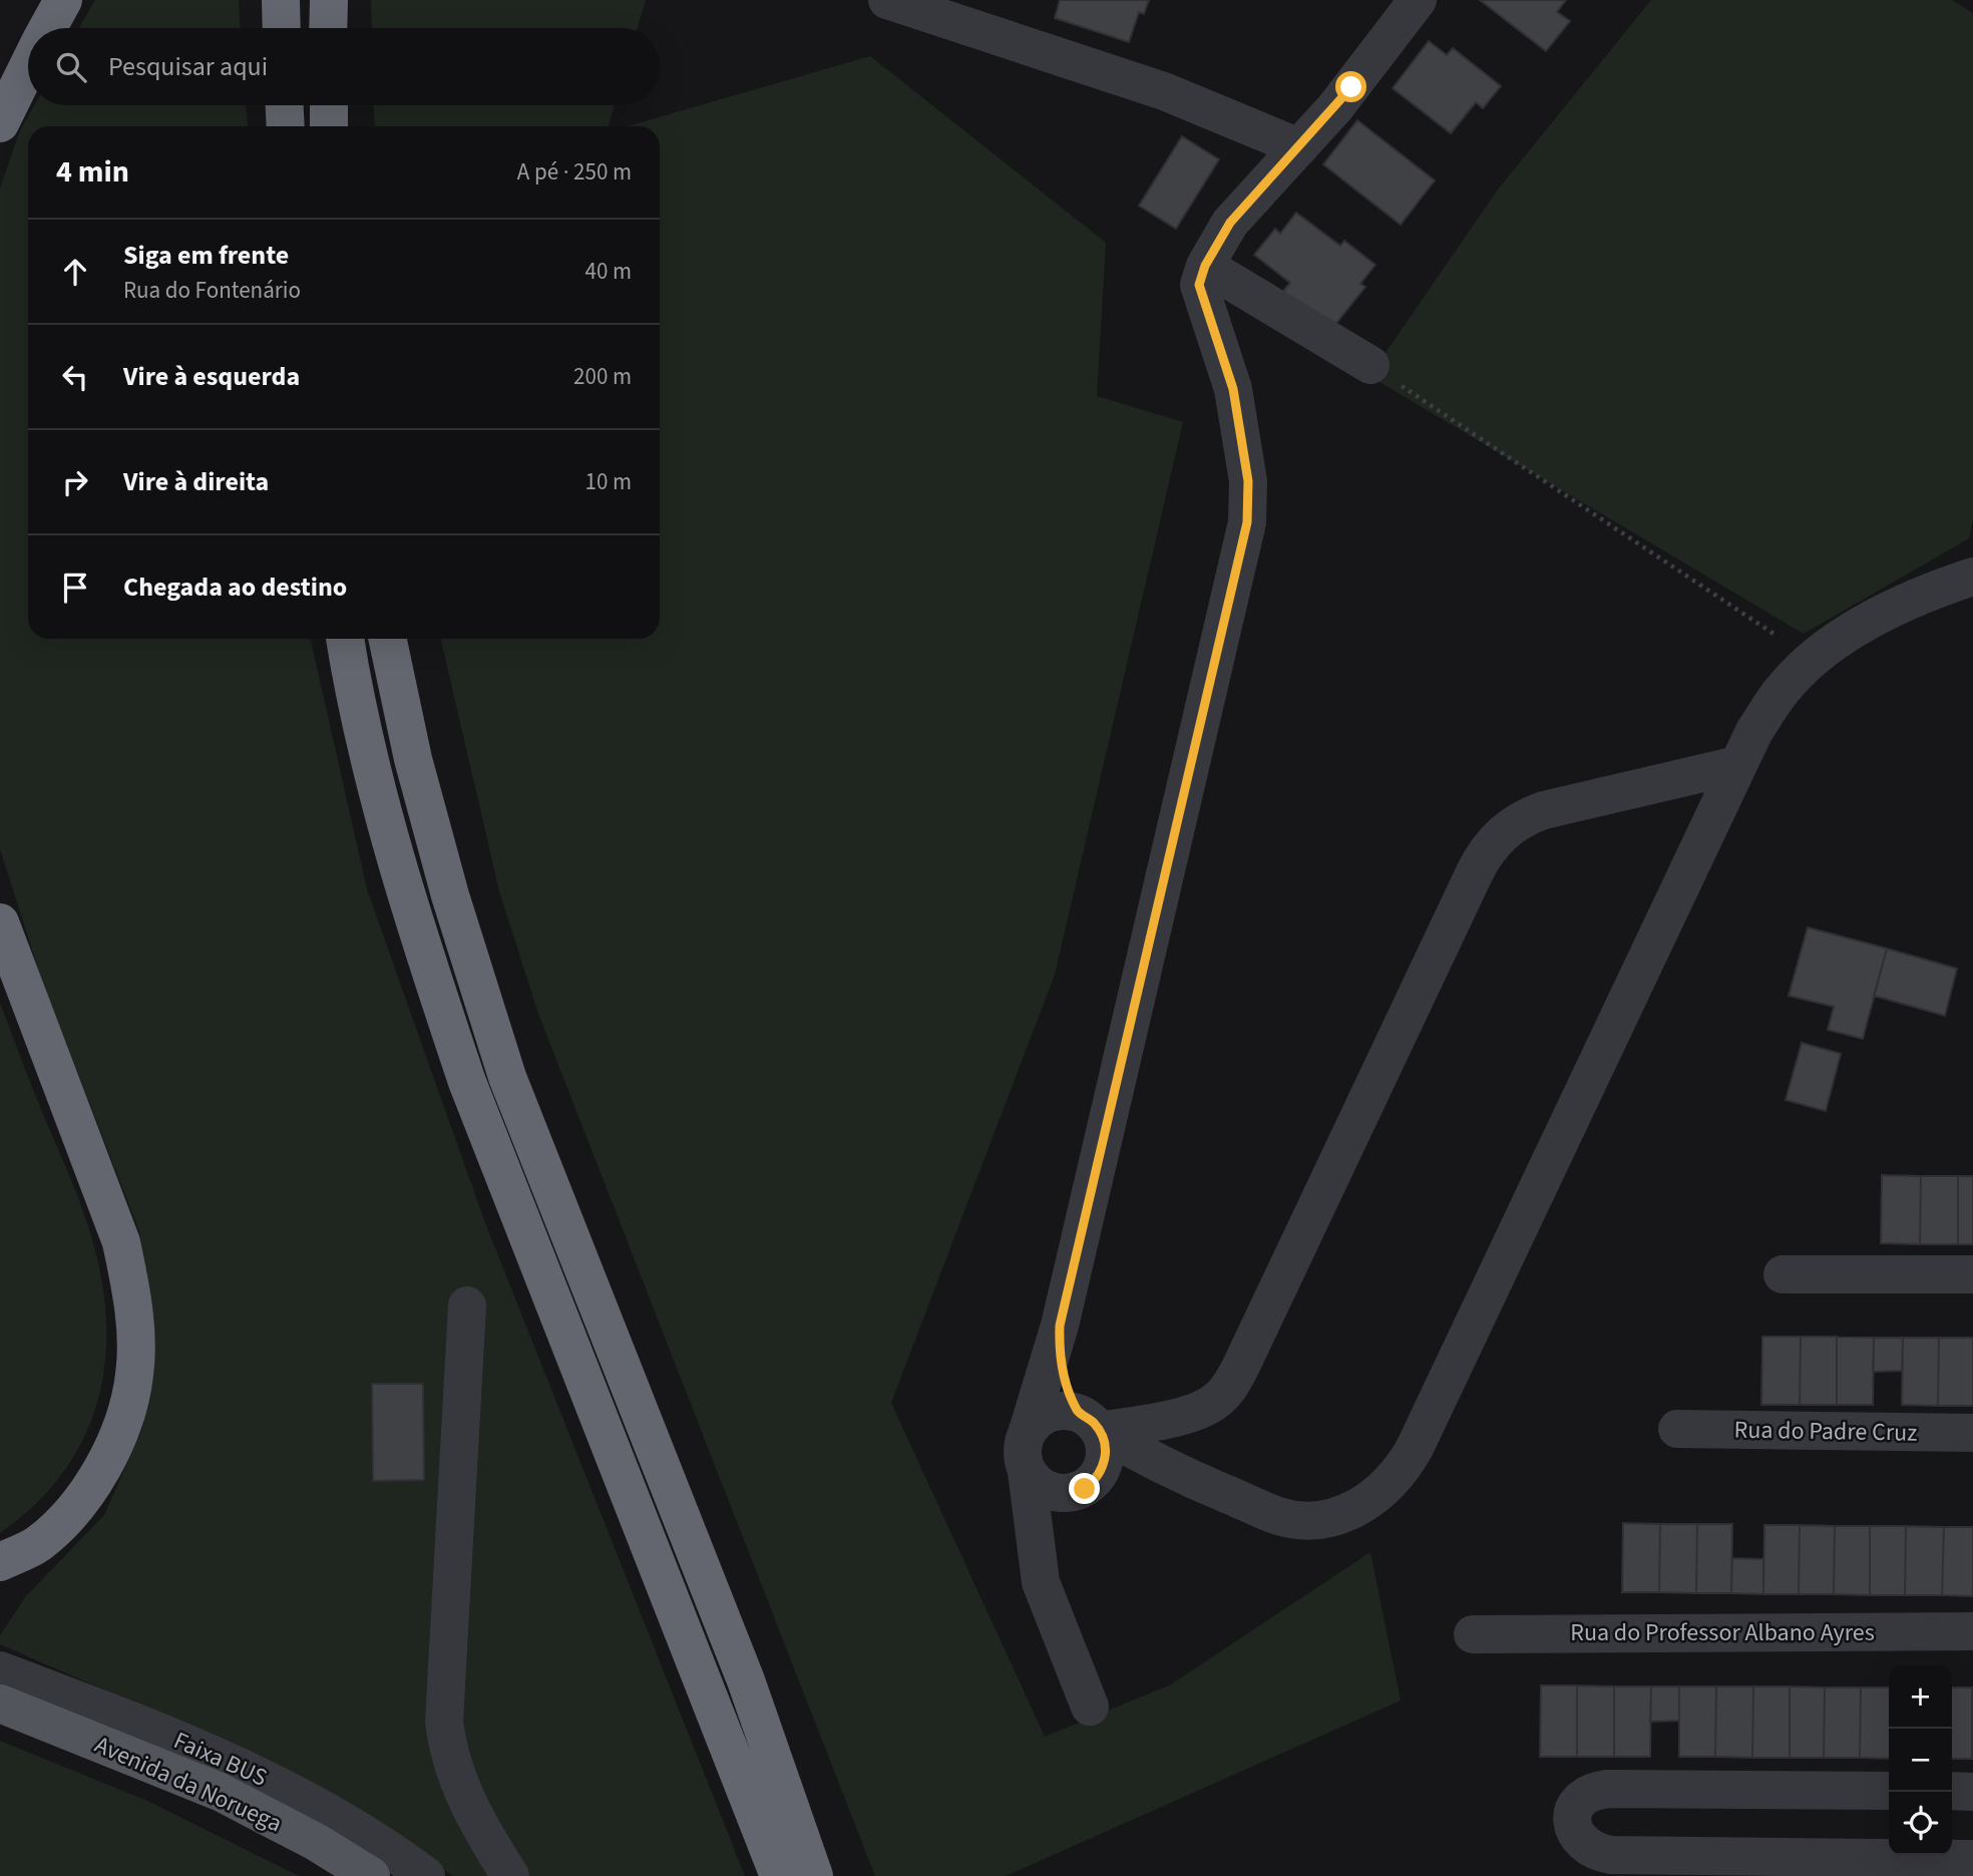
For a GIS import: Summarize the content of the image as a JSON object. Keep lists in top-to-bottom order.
{
  "streets": {
    "main road": ["Avenida da Noruega"],
    "street": ["Rua do Padre Cruz", "Rua do Professor Albano Ayres", "Faixa BUS"]
  },
  "page": {
    "search": "Pesquisar aqui",
    "heading": ["4 min", "A pé · 250 m"],
    "list": [
      ["Siga em frente", "Rua do Fontenário", "40 m"],
      ["Vire à esquerda", "200 m"],
      ["Vire à direita", "10 m"],
      "Chegada ao destino"
    ],
    "map_buttons": ["+", "−"]
  }
}
